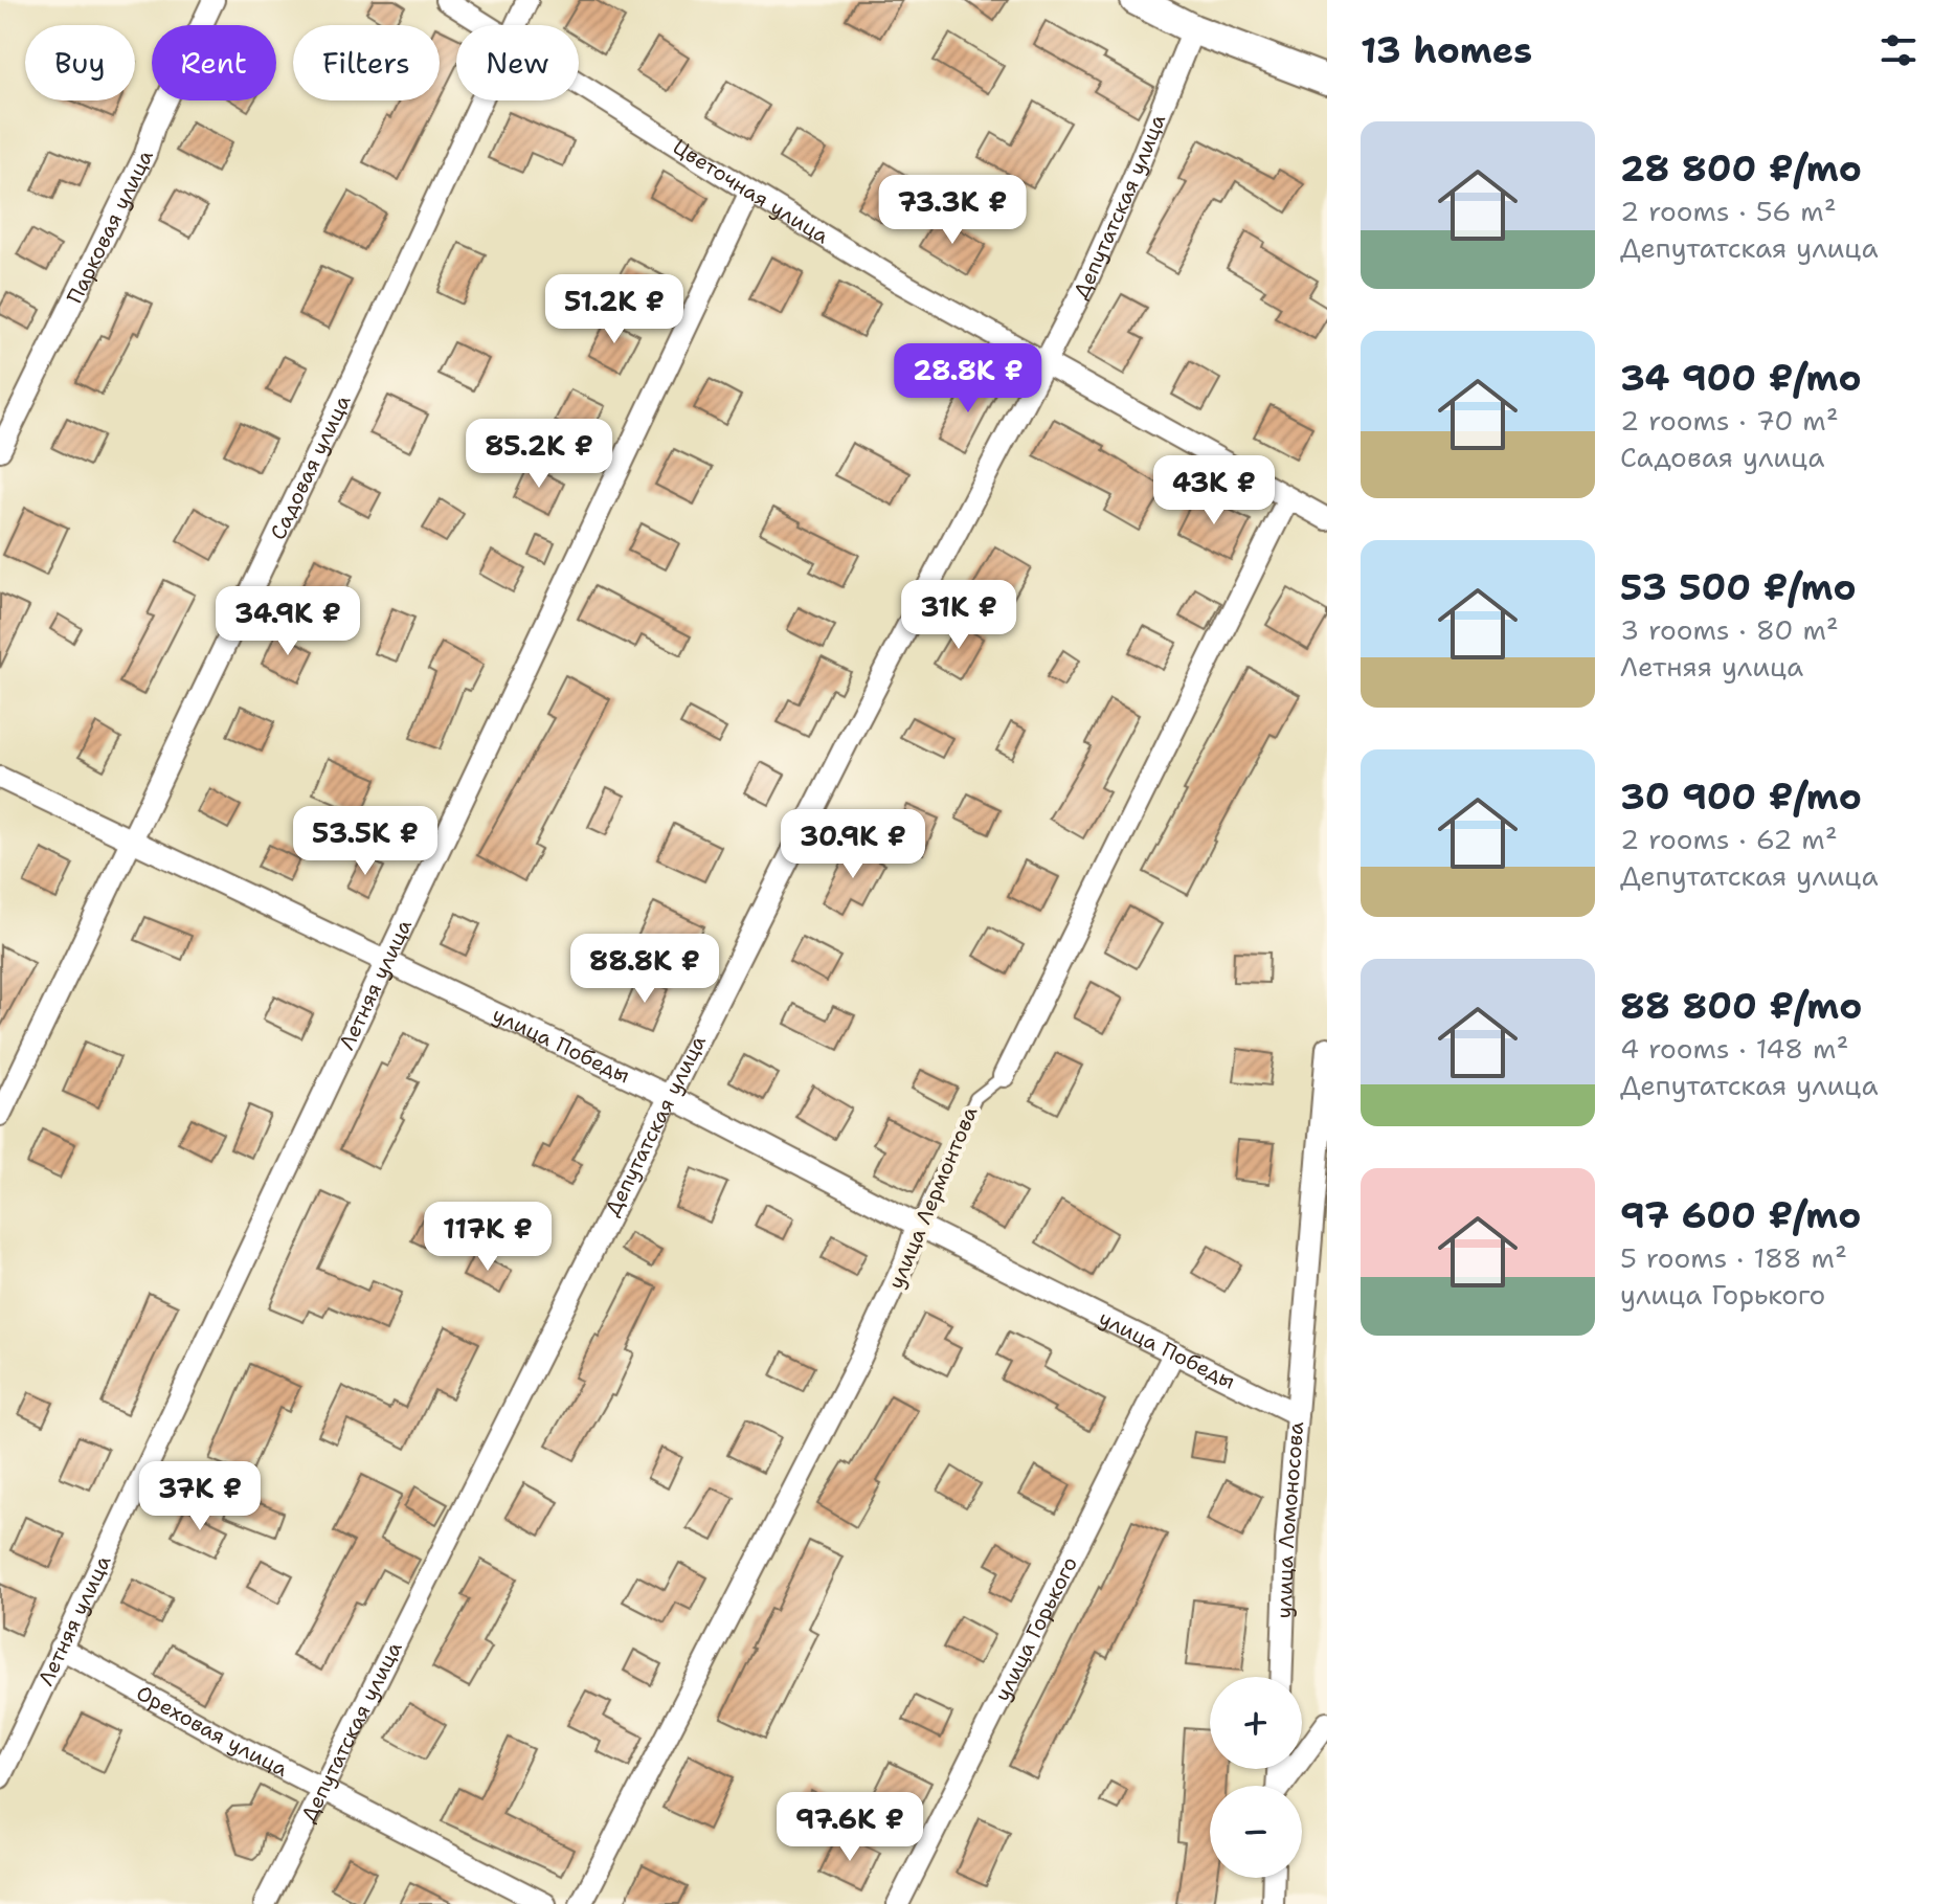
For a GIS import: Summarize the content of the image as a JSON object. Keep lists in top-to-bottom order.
{
  "streets": {
    "street": [
      "Цветочная улица",
      "Депутатская улица",
      "Парковая улица",
      "Садовая улица",
      "Летняя улица",
      "улица Победы",
      "улица Лермонтова",
      "улица Ломоносова",
      "улица Горького",
      "Ореховая улица"
    ]
  },
  "crossings": [
    ["Цветочная улица", "Депутатская улица"],
    ["Цветочная улица", "Летняя улица"],
    ["Цветочная улица", "улица Лермонтова"],
    ["Депутатская улица", "улица Победы"],
    ["Депутатская улица", "Ореховая улица"],
    ["Садовая улица", "улица Победы"],
    ["Летняя улица", "улица Победы"],
    ["Летняя улица", "Ореховая улица"],
    ["улица Победы", "улица Лермонтова"],
    ["улица Победы", "улица Ломоносова"],
    ["улица Победы", "улица Горького"]
  ],
  "page": {
    "heading": "13 homes",
    "chip": [
      "Buy",
      "Rent",
      "Filters",
      "New"
    ],
    "list": [
      {
        "name": "28 800 ₽/mo",
        "note": "2 rooms · 56 m² · Депутатская улица"
      },
      {
        "name": "34 900 ₽/mo",
        "note": "2 rooms · 70 m² · Садовая улица"
      },
      {
        "name": "53 500 ₽/mo",
        "note": "3 rooms · 80 m² · Летняя улица"
      },
      {
        "name": "30 900 ₽/mo",
        "note": "2 rooms · 62 m² · Депутатская улица"
      },
      {
        "name": "88 800 ₽/mo",
        "note": "4 rooms · 148 m² · Депутатская улица"
      },
      {
        "name": "97 600 ₽/mo",
        "note": "5 rooms · 188 m² · улица Горького"
      }
    ],
    "price": [
      "73.3K ₽",
      "51.2K ₽",
      "28.8K ₽",
      "85.2K ₽",
      "43K ₽",
      "31K ₽",
      "34.9K ₽",
      "53.5K ₽",
      "30.9K ₽",
      "88.8K ₽",
      "117K ₽",
      "37K ₽",
      "97.6K ₽"
    ],
    "map_buttons": ["+", "−"]
  }
}
